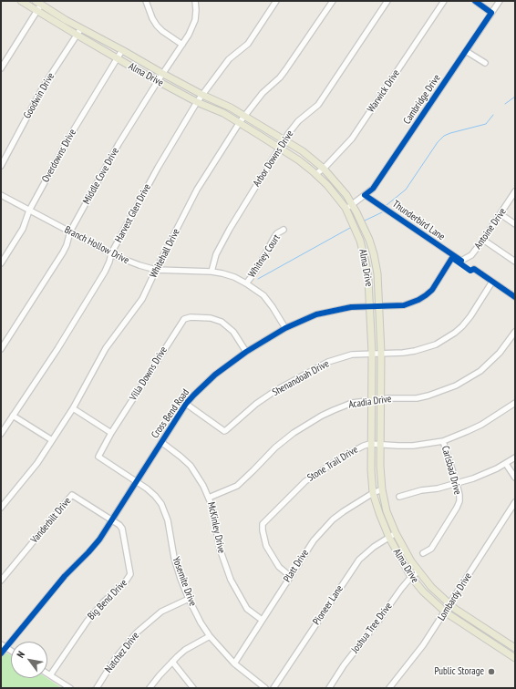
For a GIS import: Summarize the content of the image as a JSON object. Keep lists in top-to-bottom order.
{
  "streets": {
    "main road": ["Alma Drive"],
    "street": [
      "Warwick Drive",
      "Goodwin Drive",
      "Cambridge Drive",
      "Overdowns Drive",
      "Arbor Downs Drive",
      "Middle Cove Drive",
      "Harvest Glen Drive",
      "Thunderbird Lane",
      "Antoine Drive",
      "Branch Hollow Drive",
      "Whitehall Drive",
      "Whitney Court",
      "Villa Downs Drive",
      "Shenandoah Drive",
      "Acadia Drive",
      "Cross Bend Road",
      "Stone Trail Drive",
      "Carlsbad Drive",
      "Vanderbilt Drive",
      "McKinley Drive",
      "Platt Drive",
      "Yosemite Drive",
      "Lombardy Drive",
      "Big Bend Drive",
      "Pioneer Lane",
      "Joshua Tree Drive",
      "Natchez Drive"
    ]
  },
  "crossings": [
    ["Alma Drive", "Warwick Drive"],
    ["Alma Drive", "Goodwin Drive"],
    ["Alma Drive", "Cambridge Drive"],
    ["Alma Drive", "Overdowns Drive"],
    ["Alma Drive", "Arbor Downs Drive"],
    ["Alma Drive", "Middle Cove Drive"],
    ["Alma Drive", "Harvest Glen Drive"],
    ["Alma Drive", "Whitehall Drive"],
    ["Alma Drive", "Shenandoah Drive"],
    ["Alma Drive", "Acadia Drive"],
    ["Alma Drive", "Cross Bend Road"],
    ["Alma Drive", "Stone Trail Drive"],
    ["Alma Drive", "Platt Drive"],
    ["Alma Drive", "Lombardy Drive"],
    ["Alma Drive", "Pioneer Lane"],
    ["Alma Drive", "Joshua Tree Drive"],
    ["Cambridge Drive", "Thunderbird Lane"],
    ["Overdowns Drive", "Branch Hollow Drive"],
    ["Arbor Downs Drive", "Branch Hollow Drive"],
    ["Middle Cove Drive", "Branch Hollow Drive"],
    ["Harvest Glen Drive", "Branch Hollow Drive"],
    ["Thunderbird Lane", "Antoine Drive"],
    ["Thunderbird Lane", "Cross Bend Road"],
    ["Branch Hollow Drive", "Whitehall Drive"],
    ["Branch Hollow Drive", "Whitney Court"],
    ["Branch Hollow Drive", "Cross Bend Road"],
    ["Villa Downs Drive", "Cross Bend Road"],
    ["Villa Downs Drive", "Yosemite Drive"],
    ["Shenandoah Drive", "Cross Bend Road"],
    ["Acadia Drive", "McKinley Drive"],
    ["Cross Bend Road", "Vanderbilt Drive"],
    ["Cross Bend Road", "McKinley Drive"],
    ["Cross Bend Road", "Yosemite Drive"],
    ["Cross Bend Road", "Big Bend Drive"],
    ["Stone Trail Drive", "Carlsbad Drive"],
    ["Stone Trail Drive", "Platt Drive"],
    ["Vanderbilt Drive", "Big Bend Drive"],
    ["McKinley Drive", "Platt Drive"],
    ["Platt Drive", "Yosemite Drive"],
    ["Yosemite Drive", "Natchez Drive"]
  ],
  "places": ["Public Storage"],
  "north": "top left"
}
